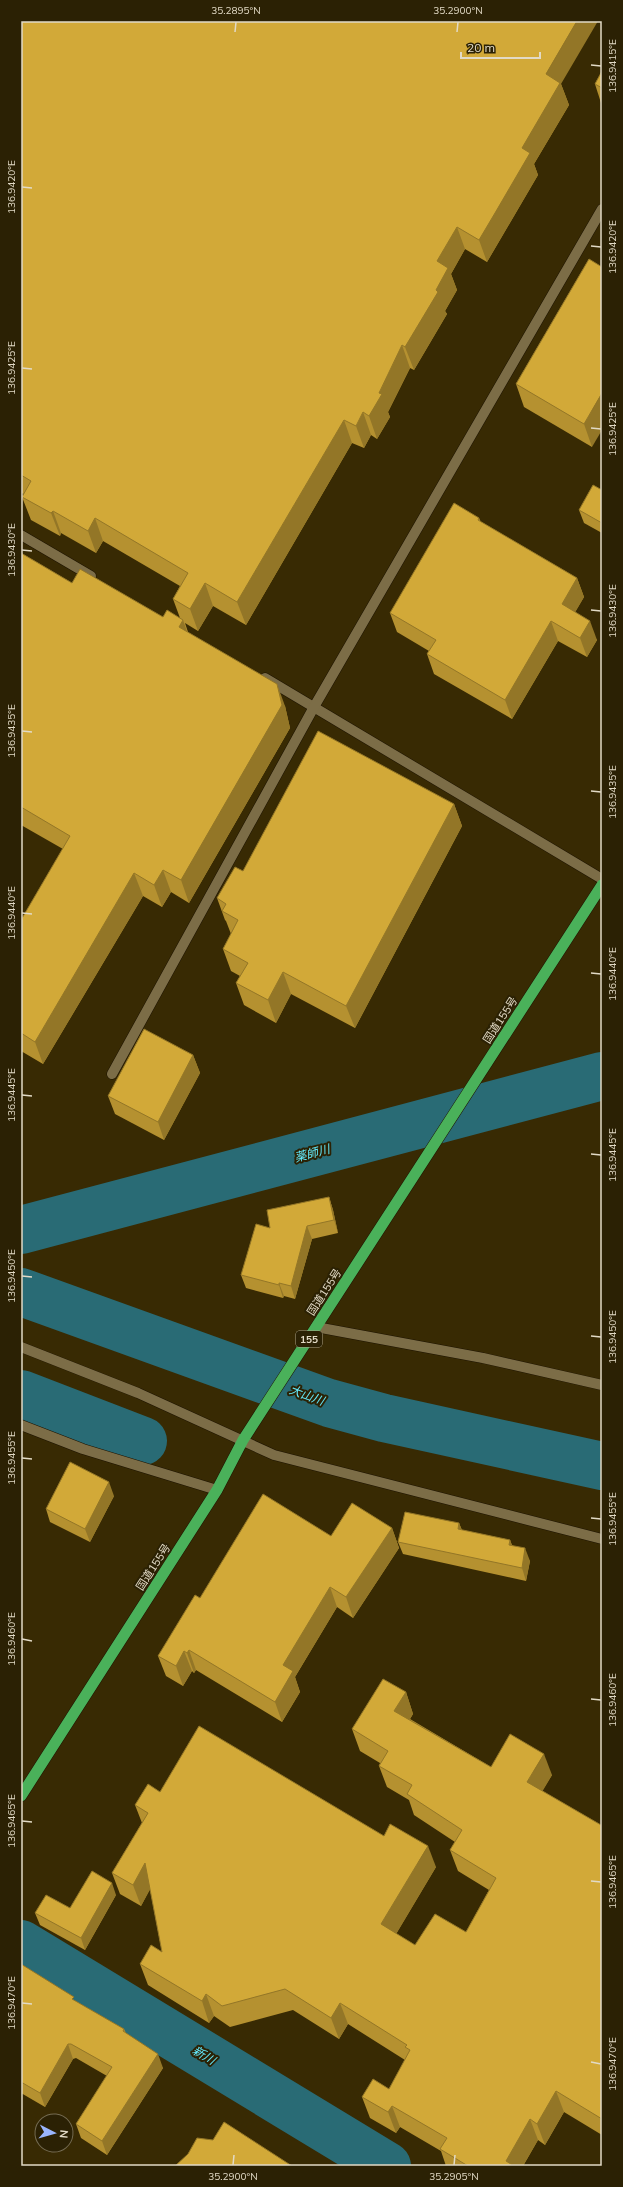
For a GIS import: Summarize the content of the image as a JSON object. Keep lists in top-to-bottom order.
{
  "streets": {
    "highway": ["国道155号", "155"]
  },
  "water": ["薬師川", "大山川", "新川"],
  "scale_bar": "20 m",
  "north": "right",
  "coordinates": [
    "35.2895°N",
    "35.2900°N",
    "136.9415°E",
    "136.9420°E",
    "136.9425°E",
    "136.9430°E",
    "136.9435°E",
    "136.9440°E",
    "136.9445°E",
    "136.9450°E",
    "136.9455°E",
    "136.9460°E",
    "136.9465°E",
    "136.9470°E",
    "35.2905°N"
  ]
}
